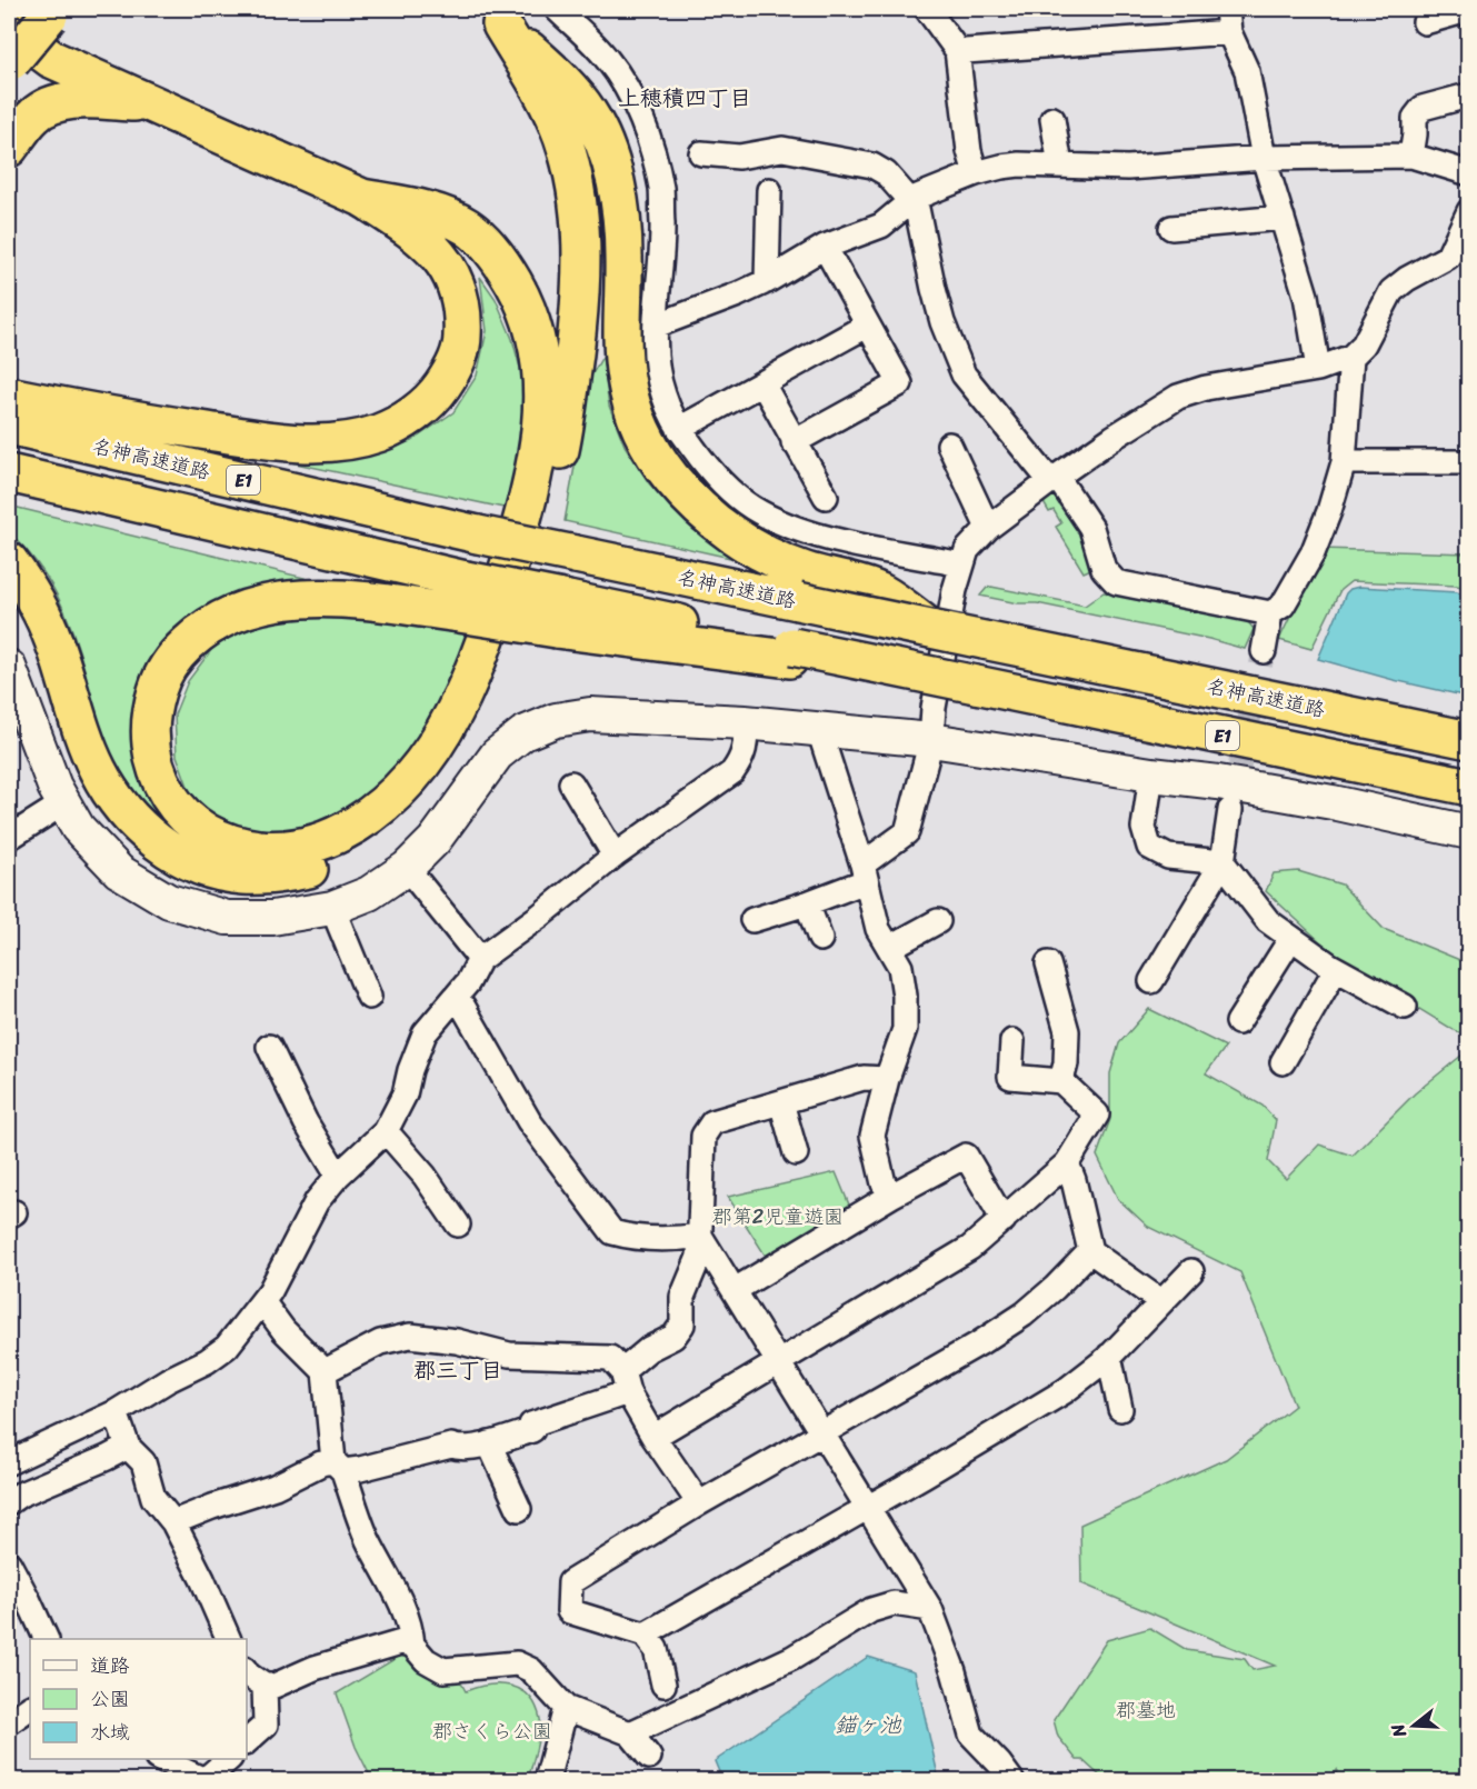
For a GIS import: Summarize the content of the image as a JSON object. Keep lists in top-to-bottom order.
{
  "streets": {
    "highway": ["名神高速道路", "E1"]
  },
  "districts": ["上穂積四丁目", "郡三丁目"],
  "water": ["錨ヶ池"],
  "parks": ["郡第2児童遊園", "郡墓地", "郡さくら公園"],
  "legend": ["道路", "公園", "水域"],
  "north": "left"
}
